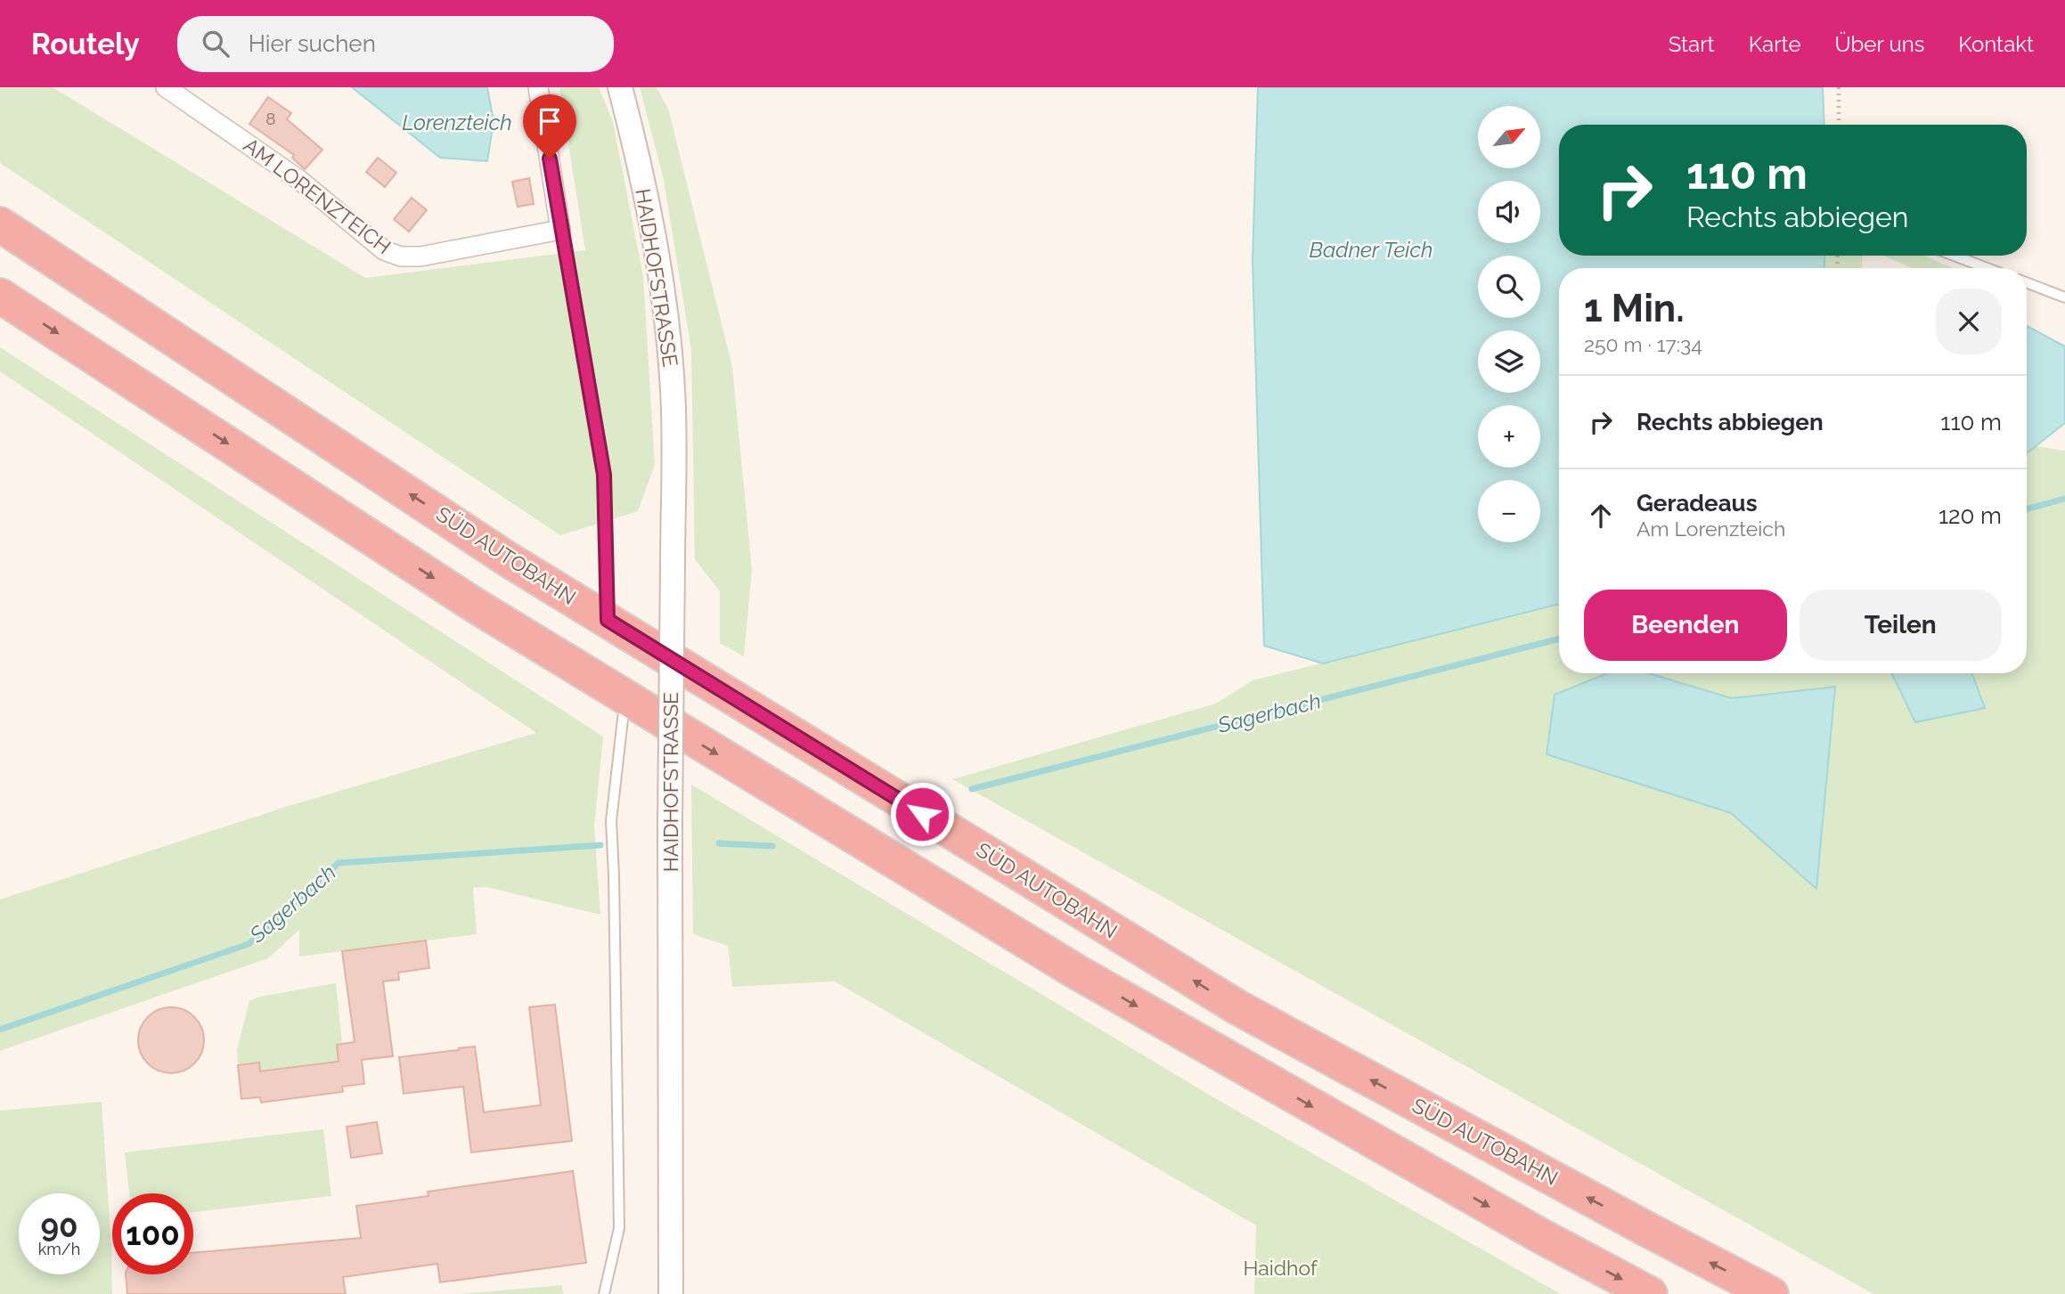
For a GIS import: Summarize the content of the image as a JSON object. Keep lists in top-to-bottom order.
{
  "streets": {
    "highway": ["SÜD AUTOBAHN"],
    "street": ["AM LORENZTEICH", "HAIDHOFSTRASSE"]
  },
  "water": ["Lorenzteich", "Badner Teich", "Sagerbach"],
  "parks": ["Haidhof"],
  "house_numbers": ["8"],
  "north": "top right",
  "page": {
    "header": "Routely",
    "search": "Hier suchen",
    "nav": [
      "Start",
      "Karte",
      "Über uns",
      "Kontakt"
    ],
    "map_buttons": ["+", "−"],
    "turn": ["110 m", "Rechts abbiegen"],
    "heading": ["1 Min.", "250 m · 17:34"],
    "list": [
      {
        "name": "Rechts abbiegen",
        "value": "110 m"
      },
      {
        "name": "Geradeaus",
        "note": "Am Lorenzteich",
        "value": "120 m"
      }
    ],
    "buttons": ["Beenden", "Teilen"],
    "speed": "90 km/h",
    "limit": "100"
  }
}
